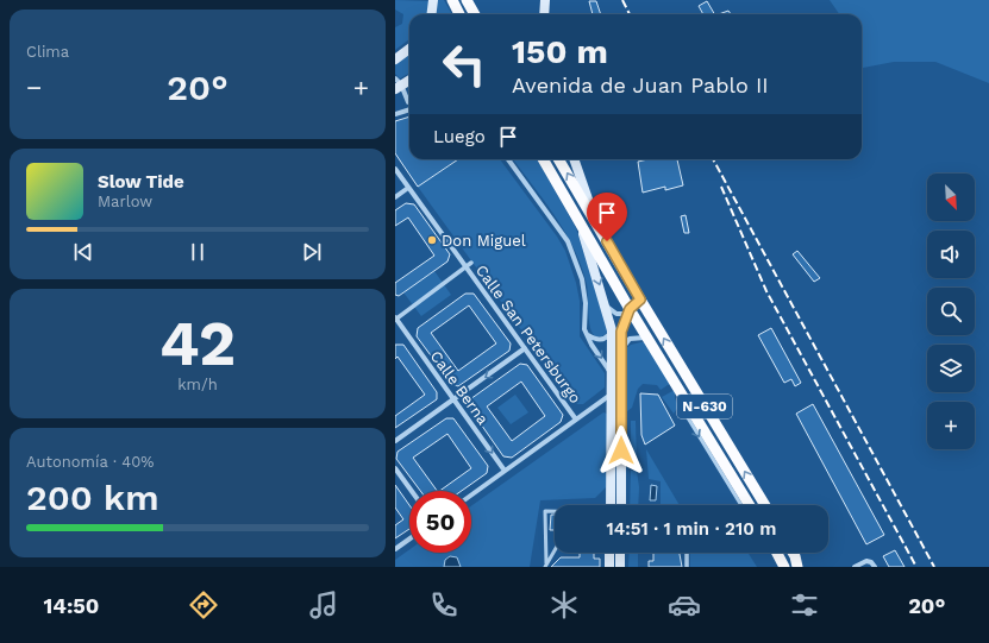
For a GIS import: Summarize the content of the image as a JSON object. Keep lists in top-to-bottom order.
{
  "streets": {
    "highway": ["N-630"],
    "street": ["Calle San Petersburgo", "Calle Berna"]
  },
  "one_way": ["Calle Berna"],
  "places": ["Don Miguel"],
  "north": "bottom right",
  "page": {
    "tile": [
      "Clima",
      ["42", "km/h"],
      ["Autonomía · 40%", "200 km"]
    ],
    "turn": ["150 m", "Avenida de Juan Pablo II"],
    "heat": ["−", "20°", "+"],
    "then": "Luego",
    "song": ["Slow Tide", "Marlow"],
    "map_buttons": "+",
    "limit": "50",
    "trip": "14:51 · 1 min · 210 m",
    "tabs": ["14:50", "20°"]
  }
}
